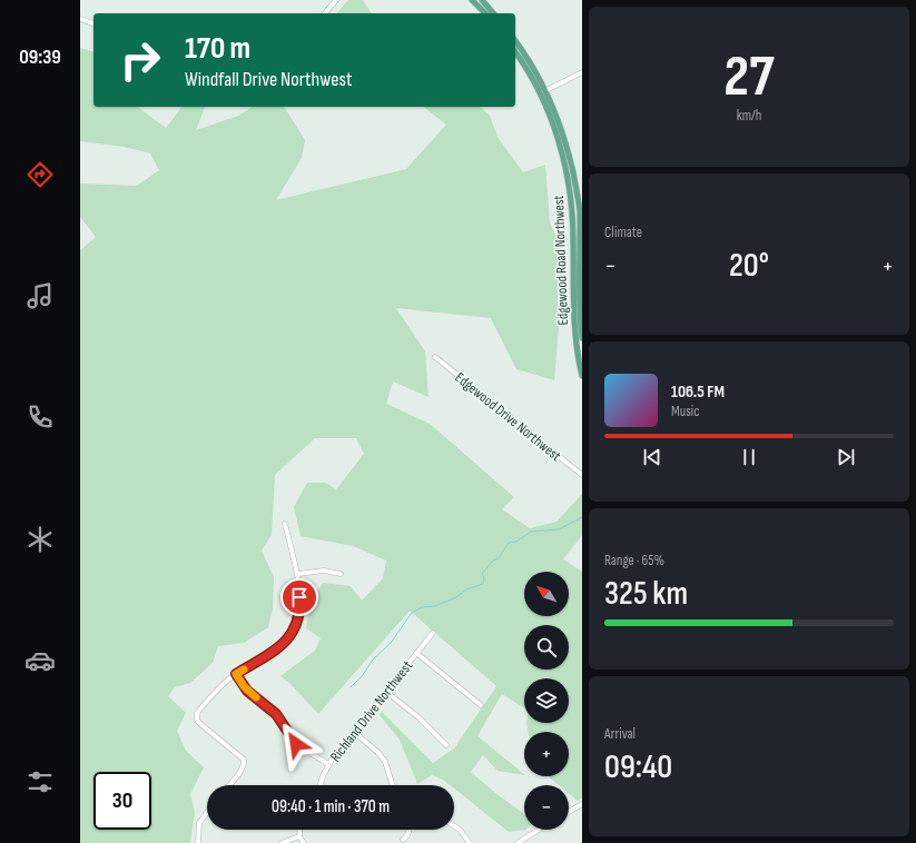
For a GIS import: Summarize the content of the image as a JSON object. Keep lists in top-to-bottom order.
{
  "streets": {
    "main road": ["Edgewood Road Northwest"],
    "street": ["Edgewood Drive Northwest", "Richland Drive Northwest"]
  },
  "north": "top left",
  "page": {
    "tabs": "09:39",
    "tile": [
      ["27", "km/h"],
      "Climate",
      ["Range · 65%", "325 km"],
      ["Arrival", "09:40"]
    ],
    "turn": ["170 m", "Windfall Drive Northwest"],
    "heat": ["−", "20°", "+"],
    "song": ["106.5 FM", "Music"],
    "map_buttons": ["+", "−"],
    "limit": "30",
    "trip": "09:40 · 1 min · 370 m"
  }
}
